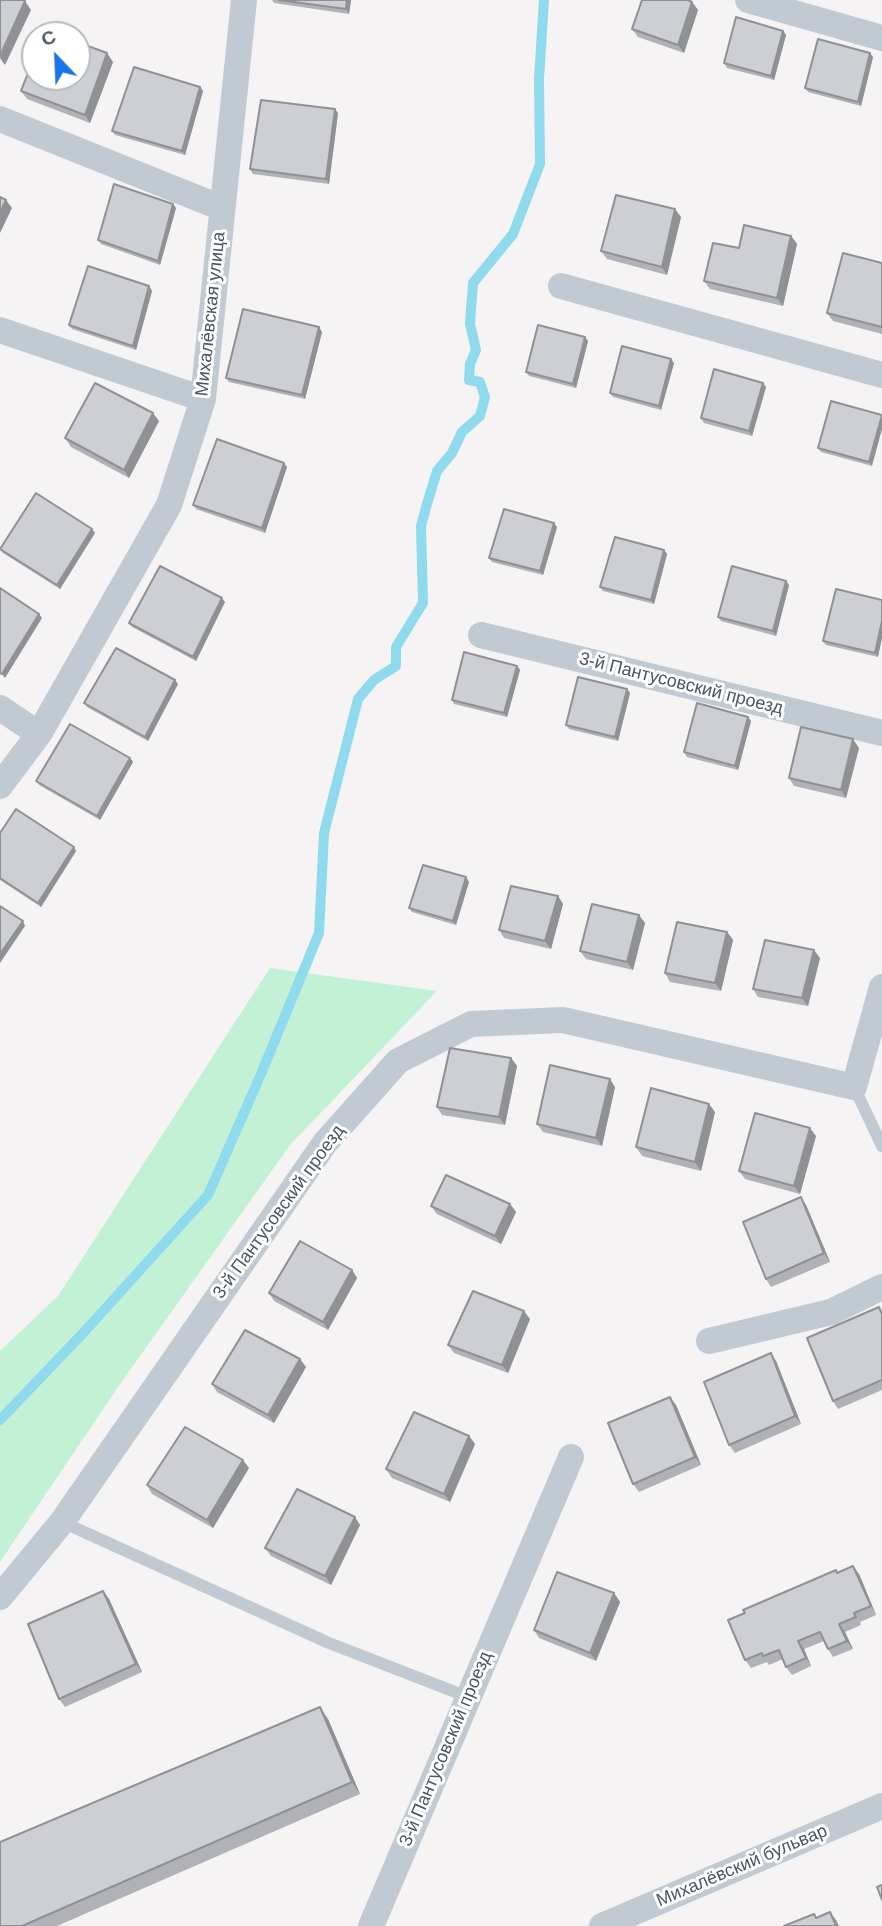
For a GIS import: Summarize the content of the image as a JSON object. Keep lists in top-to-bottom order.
{
  "streets": {
    "street": ["Михалёвская улица", "3-й Пантусовский проезд", "Михалёвский бульвар"]
  },
  "north": "top left"
}
